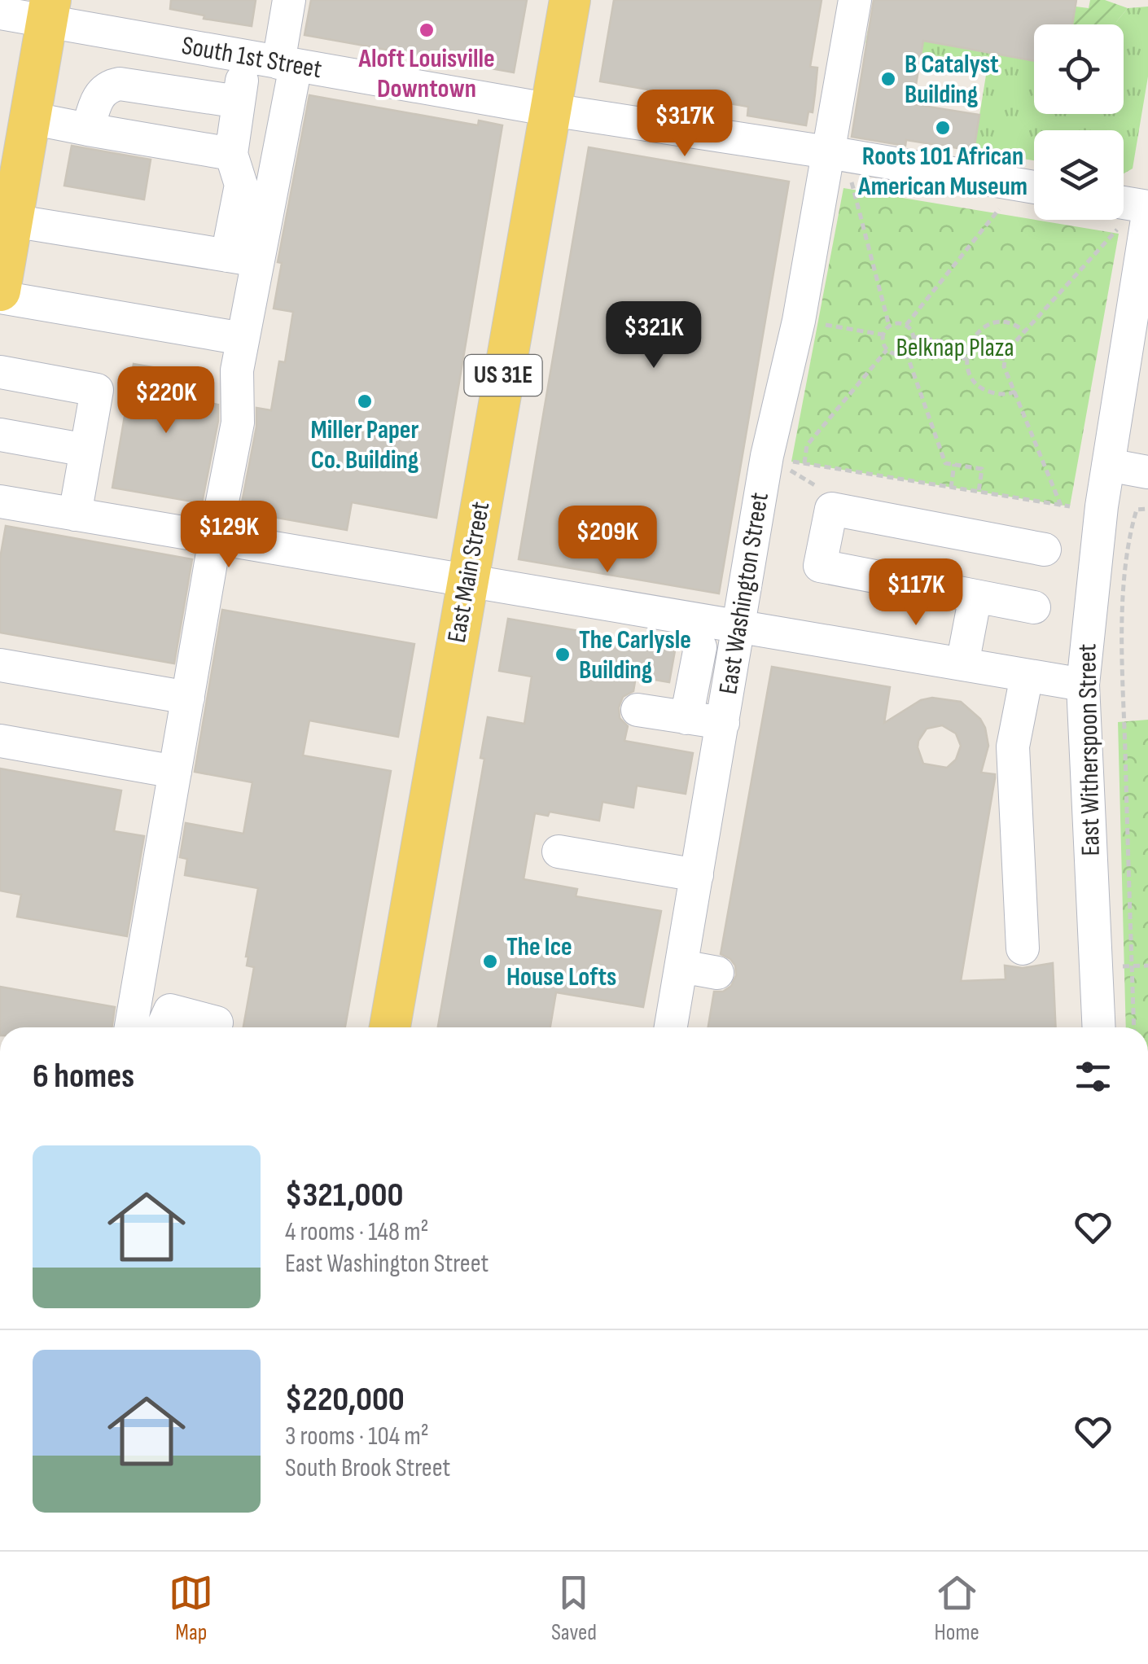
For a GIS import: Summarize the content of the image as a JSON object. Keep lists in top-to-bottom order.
{
  "streets": {
    "main road": ["US 31E", "East Main Street"],
    "street": ["South 1st Street", "East Washington Street", "East Witherspoon Street"]
  },
  "crossings": [
    ["South 1st Street", "US 31E"],
    ["South 1st Street", "East Main Street"],
    ["South 1st Street", "East Washington Street"],
    ["US 31E", "East Main Street"]
  ],
  "parks": ["Belknap Plaza"],
  "places": [
    "Aloft Louisville Downtown",
    "B Catalyst Building",
    "Roots 101 African American Museum",
    "Miller Paper Co. Building",
    "The Carlysle Building",
    "The Ice House Lofts"
  ],
  "page": {
    "price": [
      "$317K",
      "$321K",
      "$220K",
      "$129K",
      "$209K",
      "$117K"
    ],
    "heading": "6 homes",
    "list": [
      {
        "name": "$321,000",
        "note": "4 rooms · 148 m² · East Washington Street"
      },
      {
        "name": "$220,000",
        "note": "3 rooms · 104 m² · South Brook Street"
      }
    ],
    "tabs": ["Map", "Saved", "Home"]
  }
}
